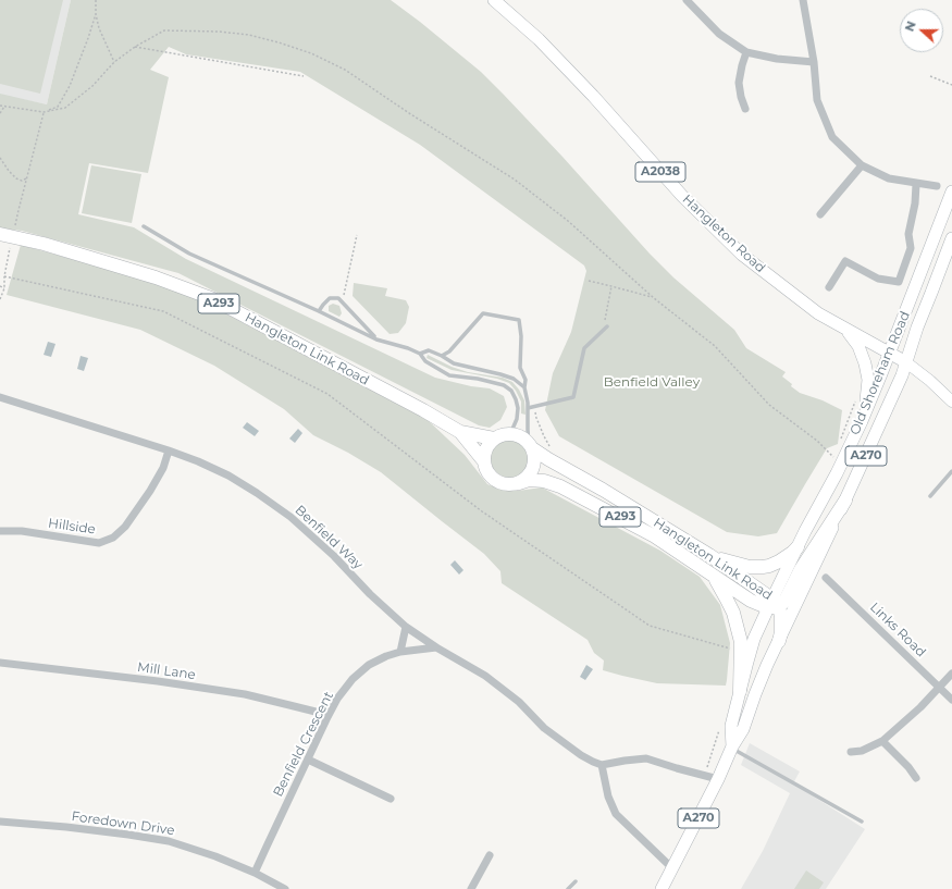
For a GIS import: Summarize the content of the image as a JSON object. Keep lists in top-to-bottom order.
{
  "streets": {
    "highway": ["A293", "Hangleton Link Road"],
    "main road": [
      "A2038",
      "Hangleton Road",
      "Old Shoreham Road",
      "A270"
    ],
    "street": [
      "Hillside",
      "Benfield Way",
      "Links Road",
      "Mill Lane",
      "Benfield Crescent",
      "Foredown Drive"
    ]
  },
  "crossings": [
    ["Hangleton Road", "Old Shoreham Road"],
    ["A293", "Hangleton Link Road"],
    ["A293", "Old Shoreham Road"],
    ["Hangleton Link Road", "Old Shoreham Road"],
    ["Hillside", "Benfield Way"],
    ["Benfield Way", "Benfield Crescent"],
    ["Mill Lane", "Benfield Crescent"],
    ["Benfield Crescent", "Foredown Drive"]
  ],
  "parks": ["Benfield Valley"],
  "north": "left"
}
